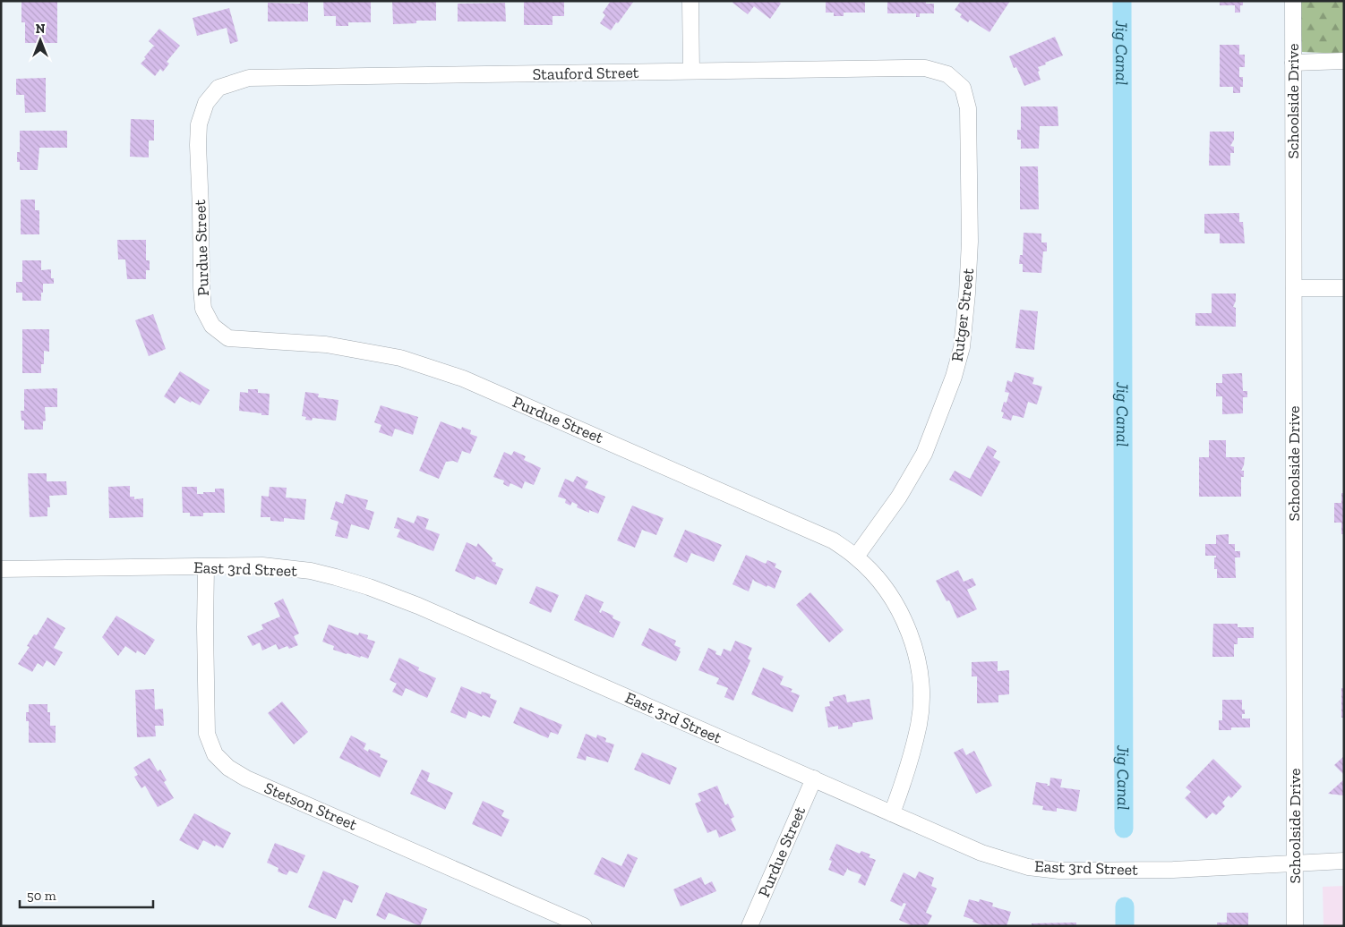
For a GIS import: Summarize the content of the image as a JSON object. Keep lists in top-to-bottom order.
{
  "streets": {
    "street": [
      "Stauford Street",
      "Schoolside Drive",
      "Purdue Street",
      "Rutger Street",
      "East 3rd Street",
      "Stetson Street"
    ]
  },
  "crossings": [
    ["Stauford Street", "Purdue Street"],
    ["Stauford Street", "Rutger Street"],
    ["Schoolside Drive", "East 3rd Street"],
    ["Purdue Street", "Rutger Street"],
    ["Purdue Street", "East 3rd Street"],
    ["East 3rd Street", "Stetson Street"]
  ],
  "water": ["Jig Canal"],
  "scale_bar": "50 m",
  "north": "top"
}
